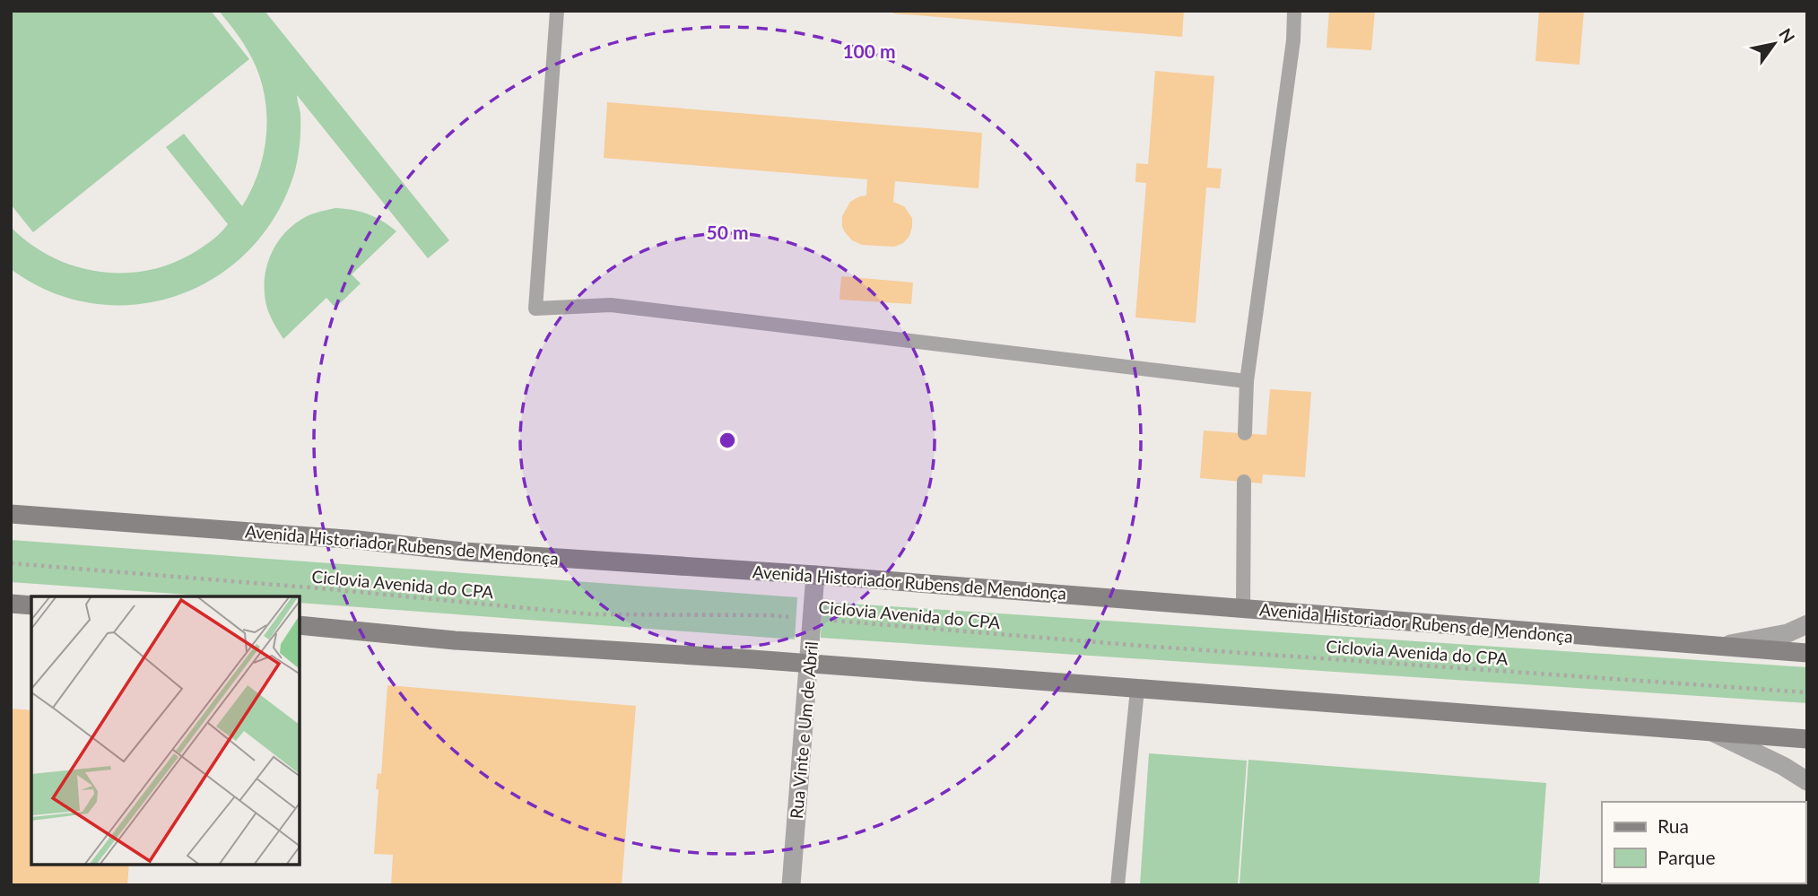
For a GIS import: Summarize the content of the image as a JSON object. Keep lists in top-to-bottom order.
{
  "streets": {
    "main road": ["Avenida Historiador Rubens de Mendonça"],
    "street": ["Rua Vinte e Um de Abril"],
    "path": ["Ciclovia Avenida do CPA"]
  },
  "crossings": [
    ["Avenida Historiador Rubens de Mendonça", "Rua Vinte e Um de Abril"],
    ["Ciclovia Avenida do CPA", "Rua Vinte e Um de Abril"]
  ],
  "legend": ["Rua", "Parque"],
  "north": "top right",
  "rings": ["100 m", "50 m"]
}
